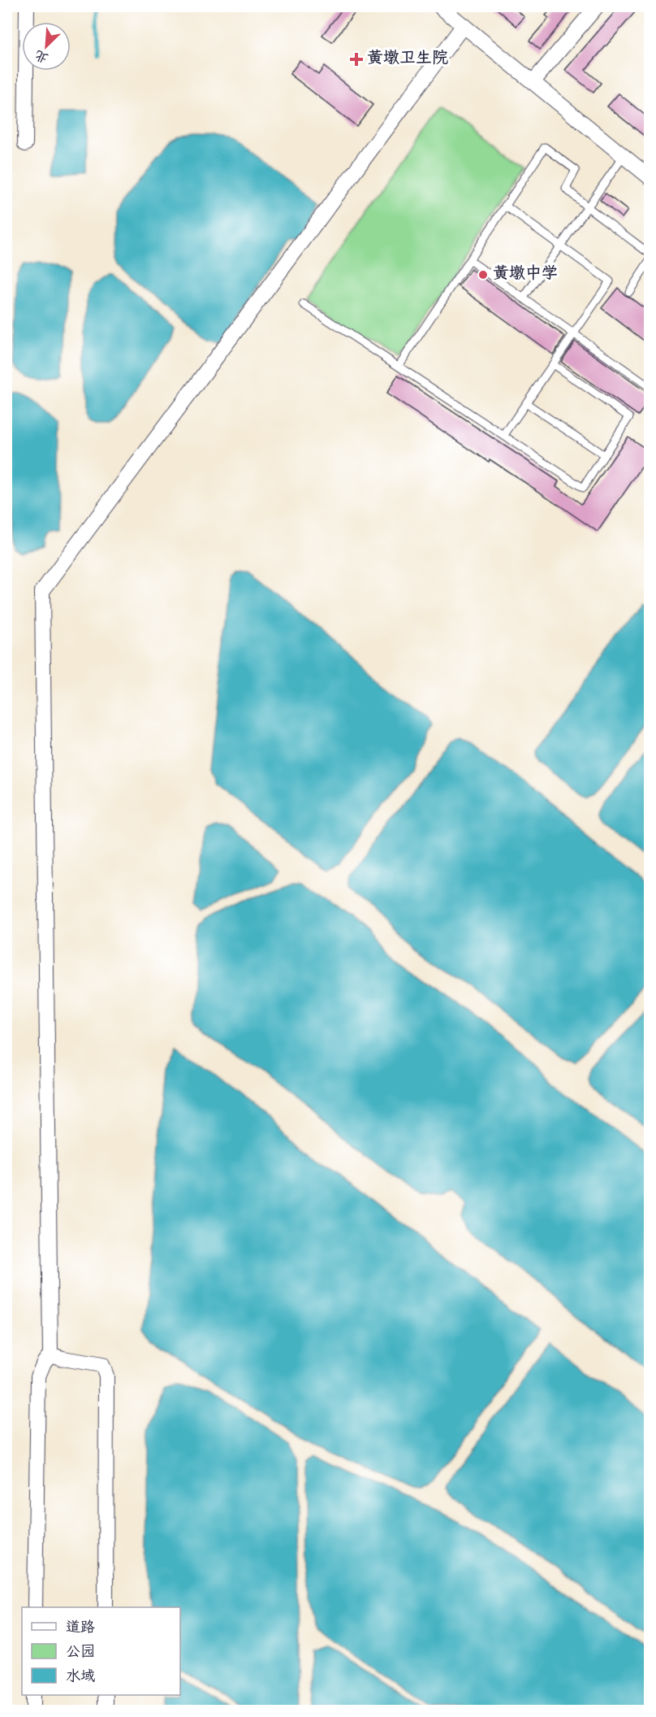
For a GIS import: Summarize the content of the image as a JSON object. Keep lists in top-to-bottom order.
{
  "places": {
    "health": ["黄墩卫生院"],
    "other": ["黄墩中学"]
  },
  "legend": ["道路", "公园", "水域"],
  "north": "bottom left"
}
